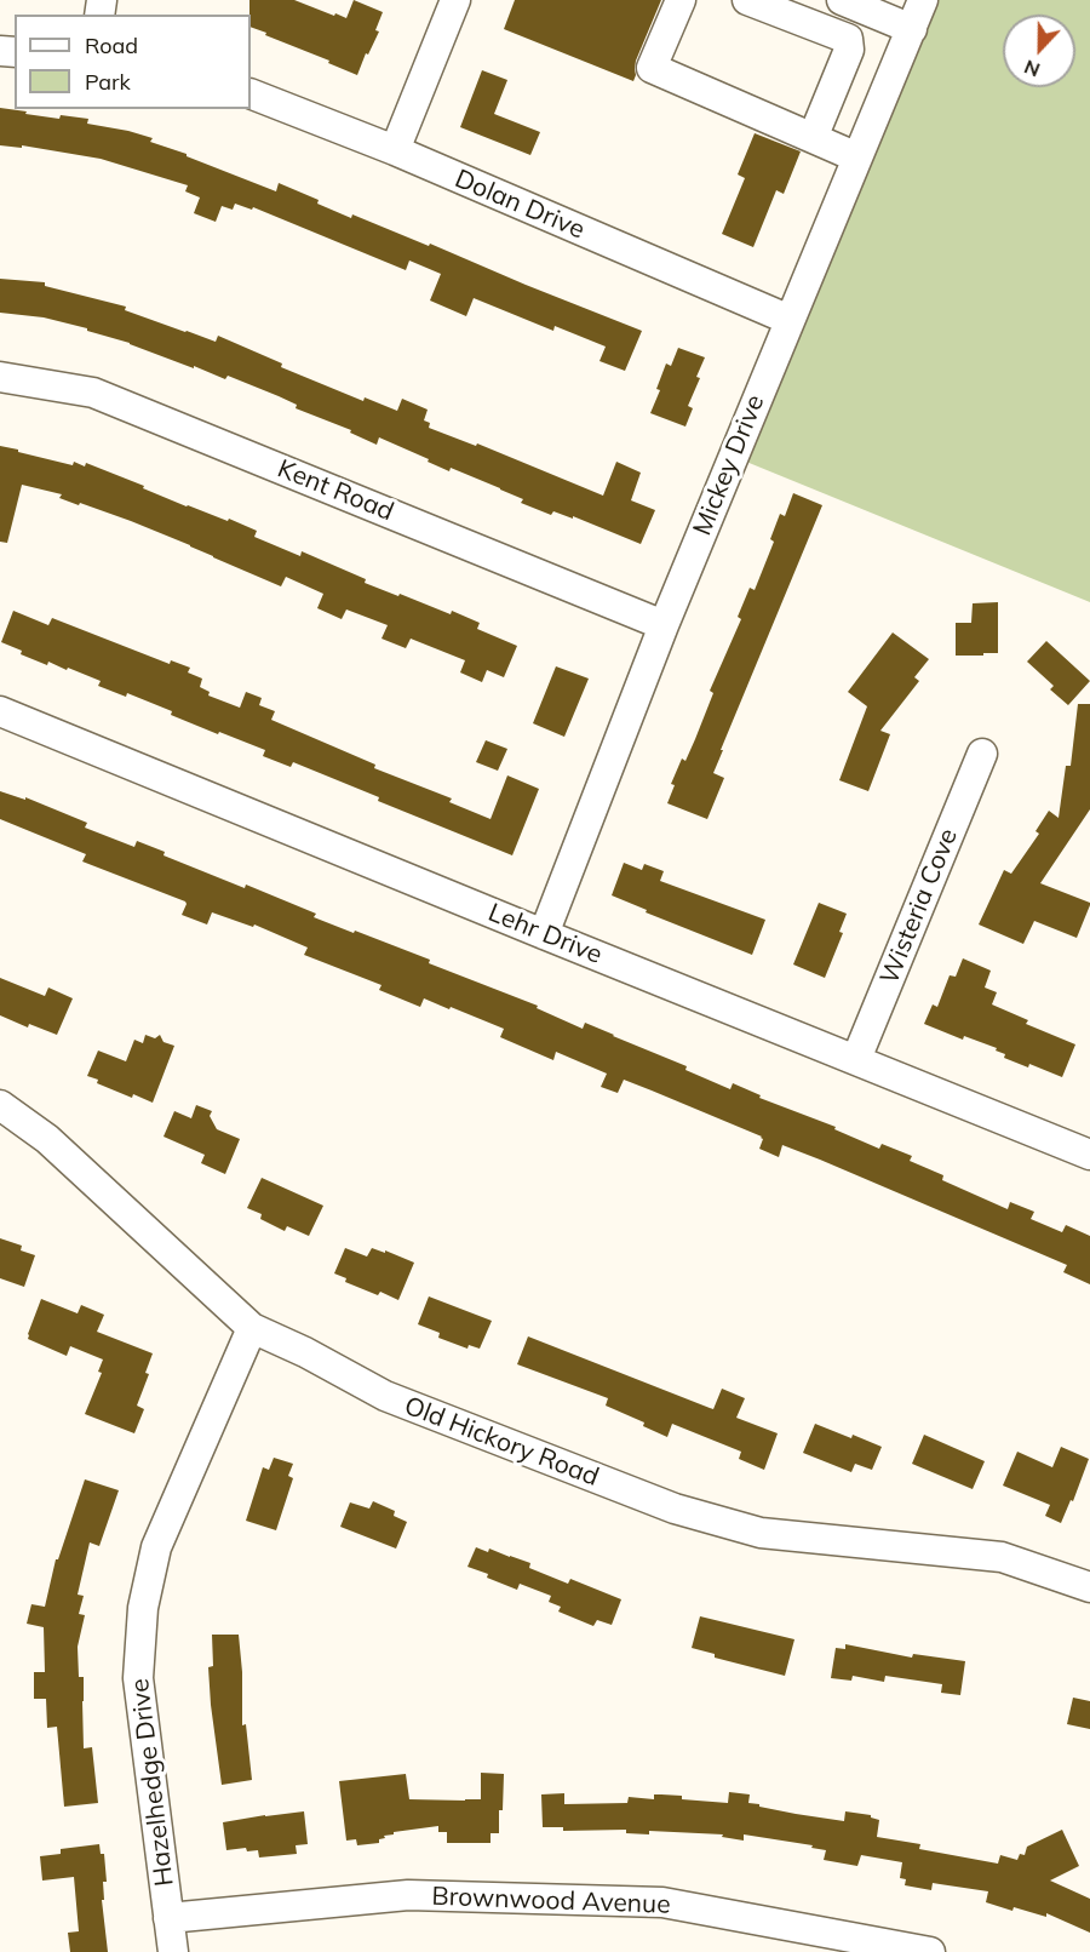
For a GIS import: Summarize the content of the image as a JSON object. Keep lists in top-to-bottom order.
{
  "streets": {
    "street": [
      "Dolan Drive",
      "Mickey Drive",
      "Kent Road",
      "Wisteria Cove",
      "Lehr Drive",
      "Old Hickory Road",
      "Hazelhedge Drive",
      "Brownwood Avenue"
    ]
  },
  "crossings": [
    ["Dolan Drive", "Mickey Drive"],
    ["Mickey Drive", "Kent Road"],
    ["Mickey Drive", "Lehr Drive"],
    ["Wisteria Cove", "Lehr Drive"],
    ["Old Hickory Road", "Hazelhedge Drive"],
    ["Hazelhedge Drive", "Brownwood Avenue"]
  ],
  "legend": ["Road", "Park"],
  "north": "bottom"
}
